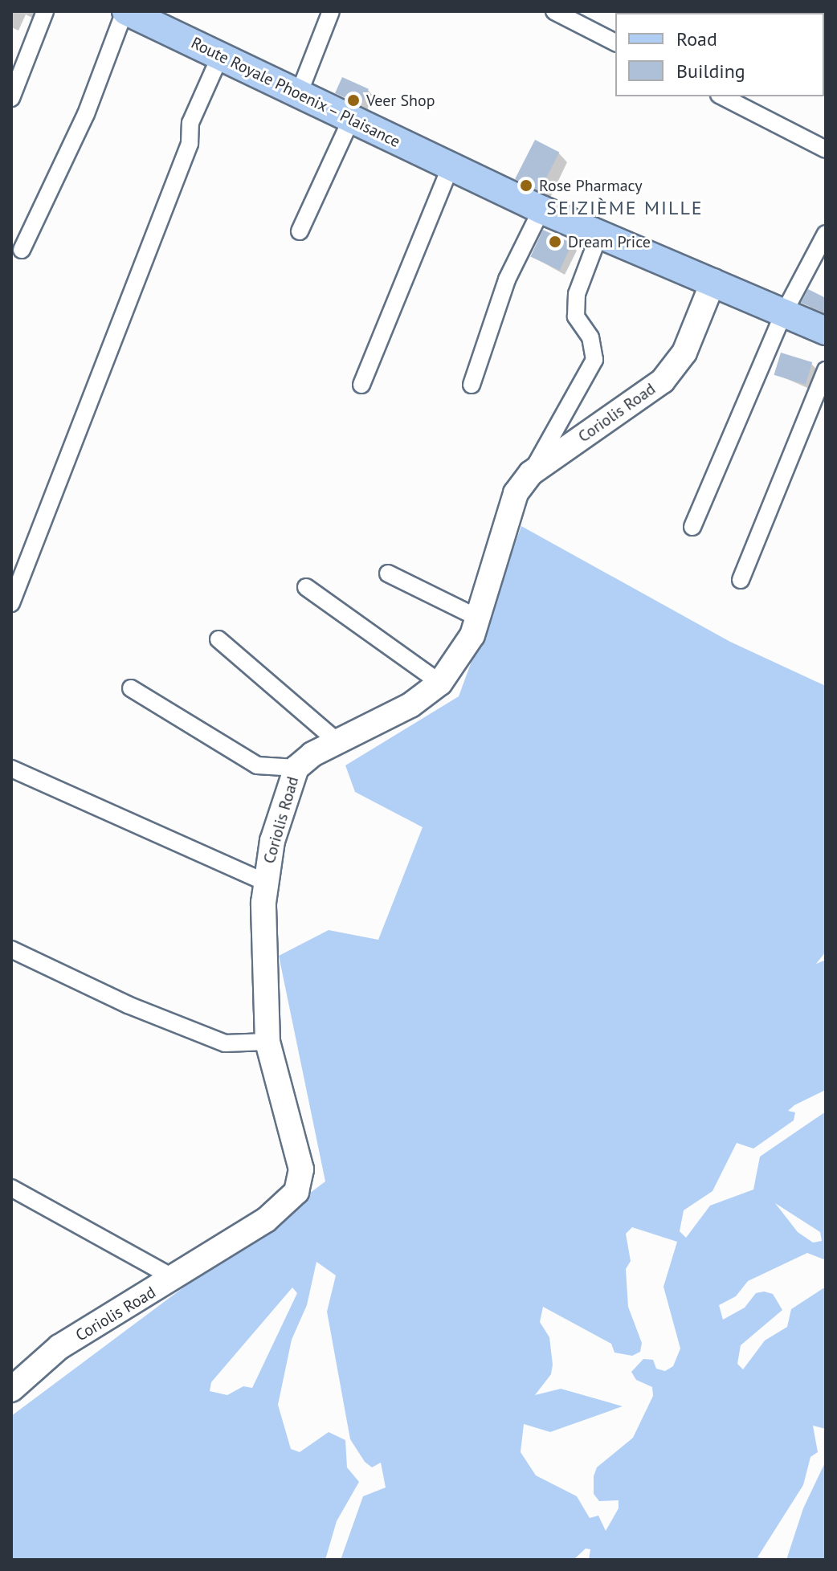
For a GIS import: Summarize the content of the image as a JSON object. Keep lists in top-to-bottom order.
{
  "streets": {
    "main road": ["Route Royale Phoenix – Plaisance", "Coriolis Road"]
  },
  "crossings": [
    ["Route Royale Phoenix – Plaisance", "Coriolis Road"]
  ],
  "districts": ["SEIZIÈME MILLE"],
  "places": ["Veer Shop", "Rose Pharmacy", "Dream Price"],
  "legend": ["Road", "Building"]
}
